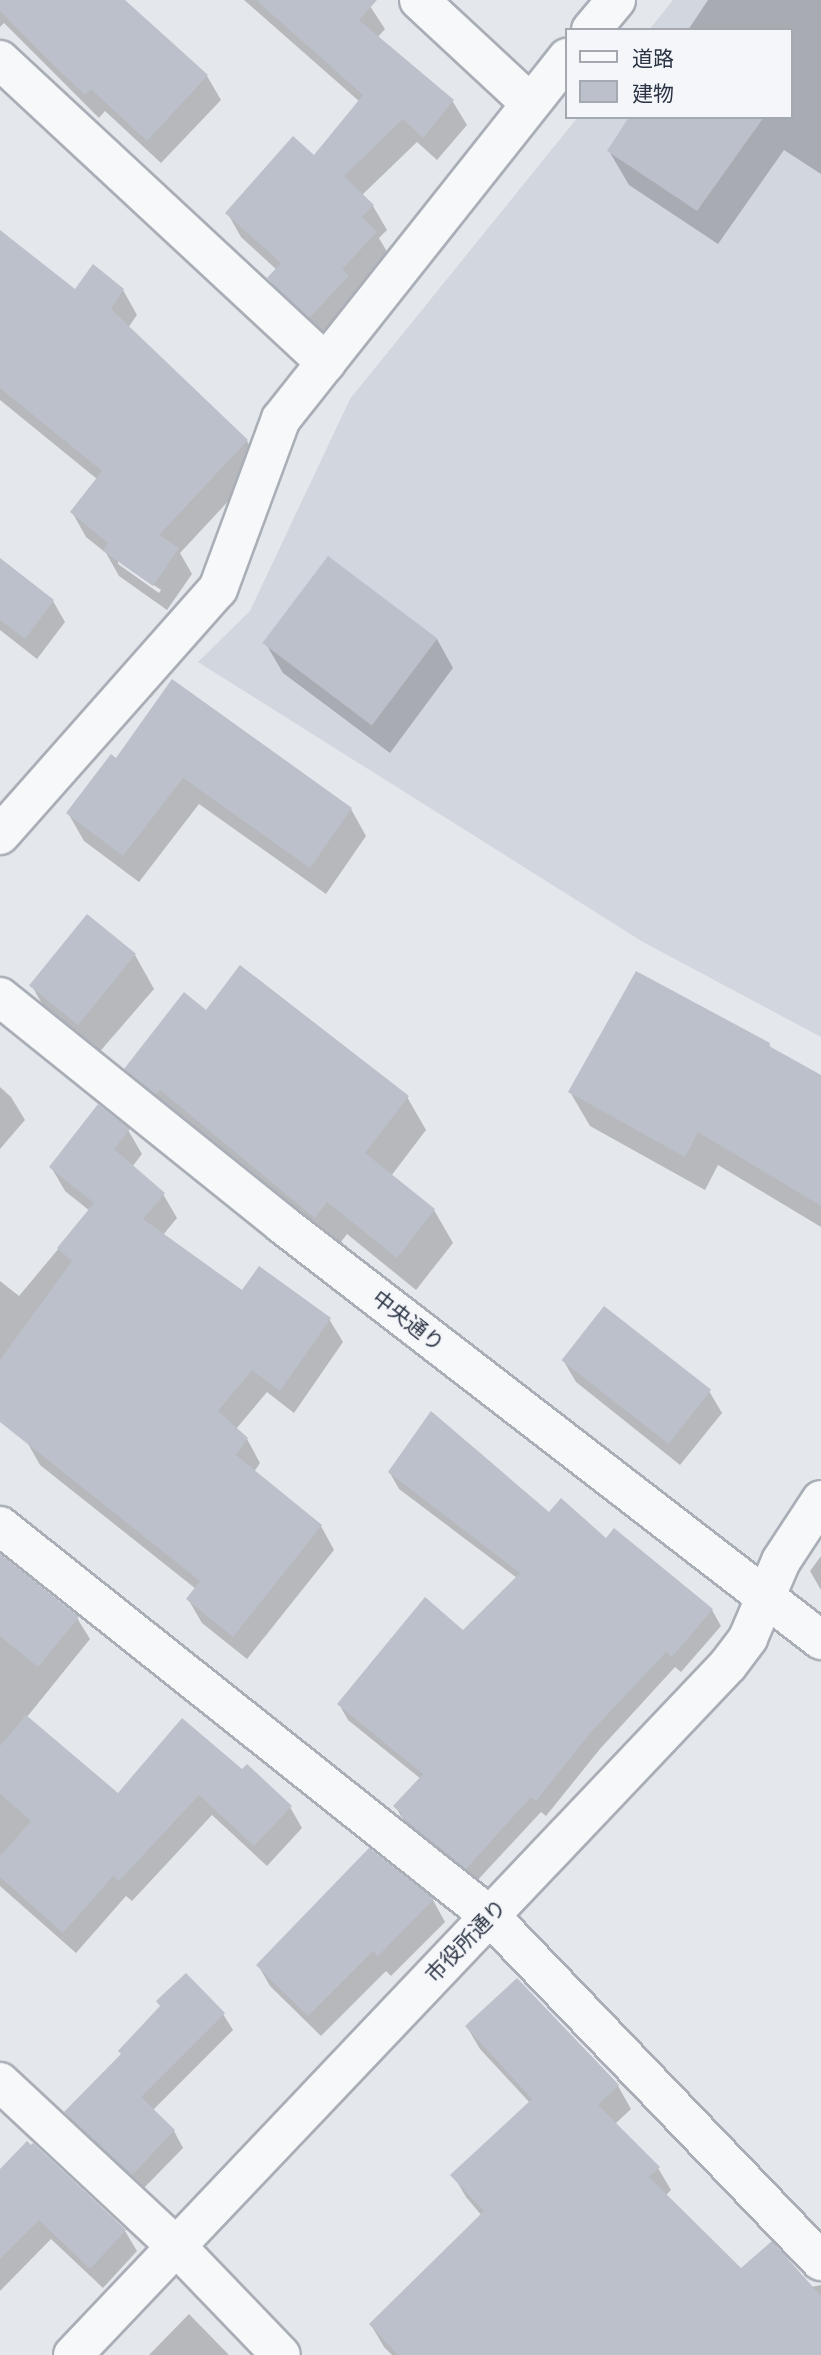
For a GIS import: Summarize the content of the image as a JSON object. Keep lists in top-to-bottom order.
{
  "streets": {
    "street": ["中央通り", "市役所通り"]
  },
  "crossings": [
    ["中央通り", "市役所通り"]
  ],
  "legend": ["道路", "建物"]
}
